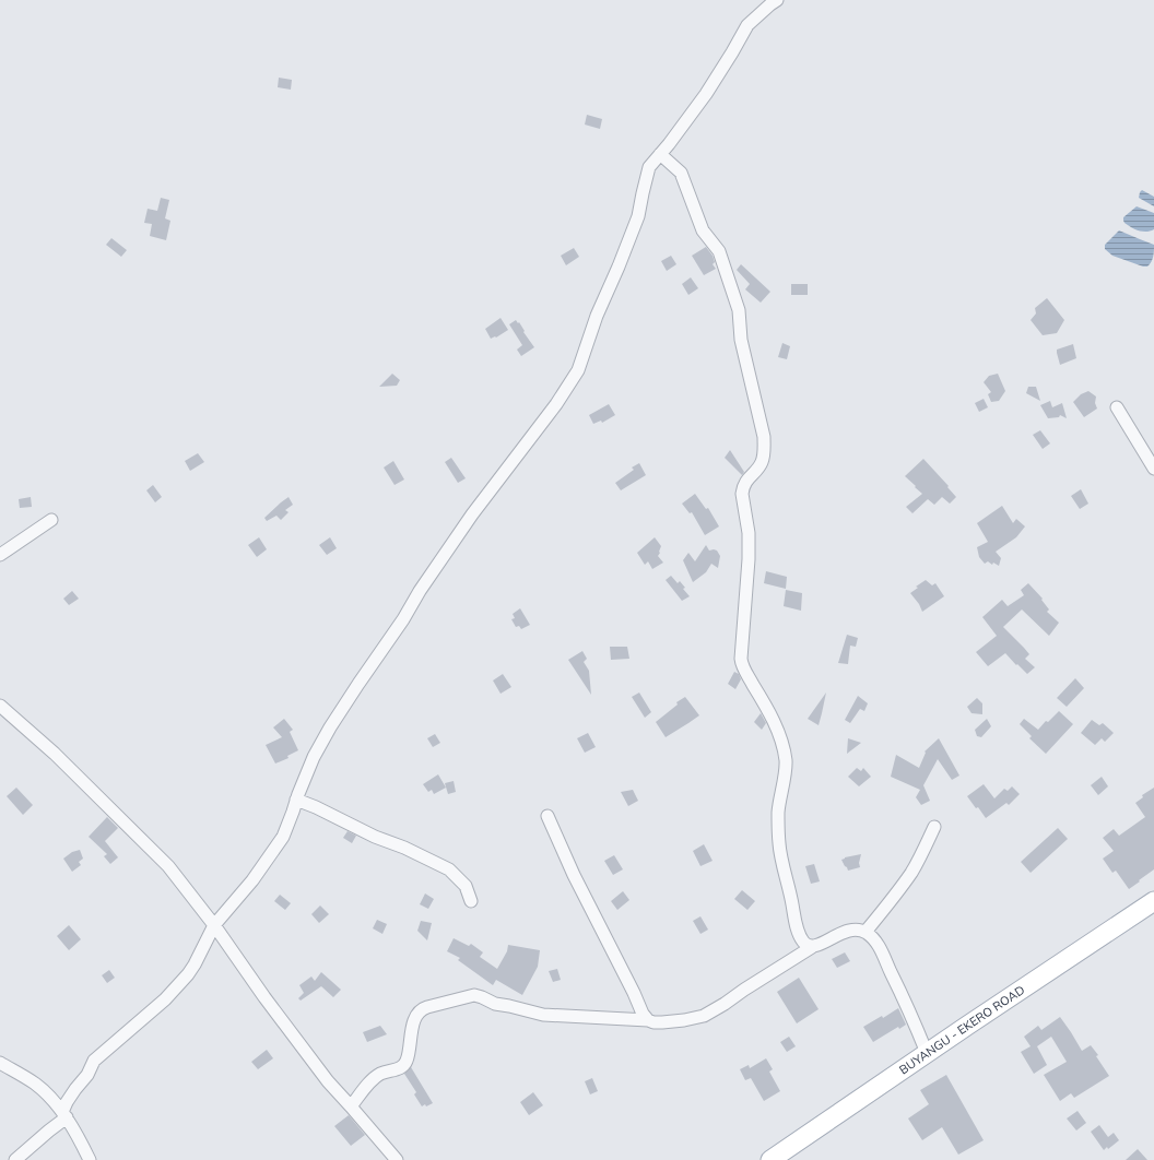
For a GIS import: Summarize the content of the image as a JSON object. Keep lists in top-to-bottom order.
{
  "streets": {
    "main road": ["BUYANGU - EKERO ROAD"]
  }
}
